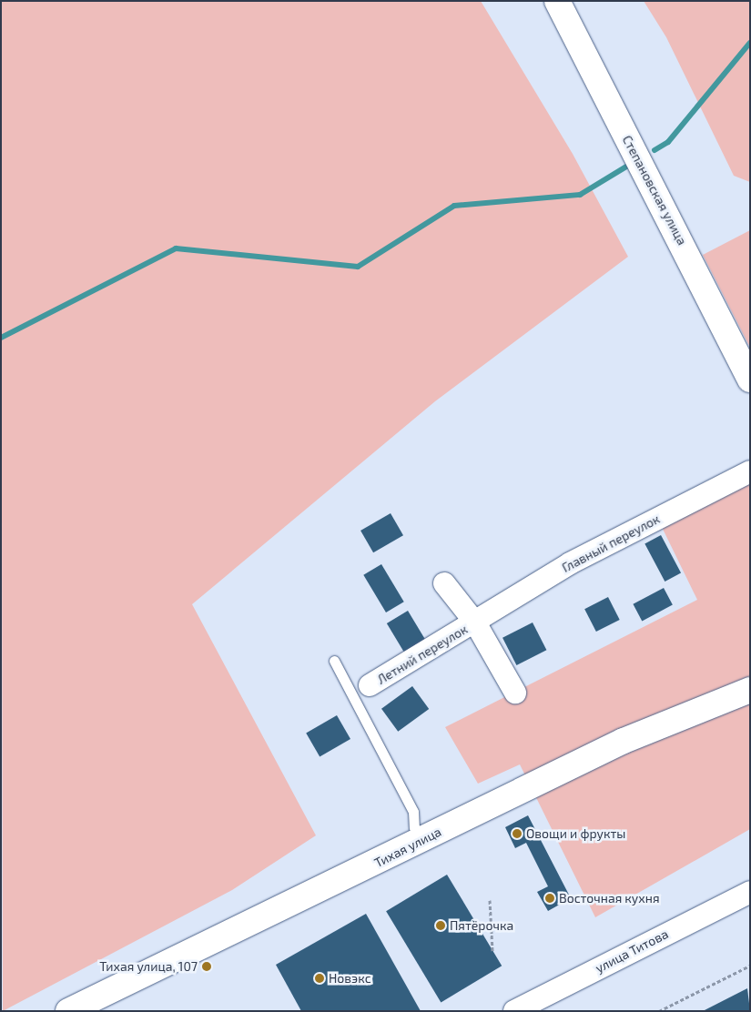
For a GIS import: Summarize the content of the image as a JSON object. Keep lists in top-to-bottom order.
{
  "streets": {
    "street": [
      "Степановская улица",
      "Главный переулок",
      "Летний переулок",
      "Тихая улица",
      "улица Титова"
    ]
  },
  "crossings": [
    ["Главный переулок", "Летний переулок"]
  ],
  "places": [
    "Овощи и фрукты",
    "Восточная кухня",
    "Пятёрочка",
    "Тихая улица, 107",
    "Новэкс"
  ]
}
